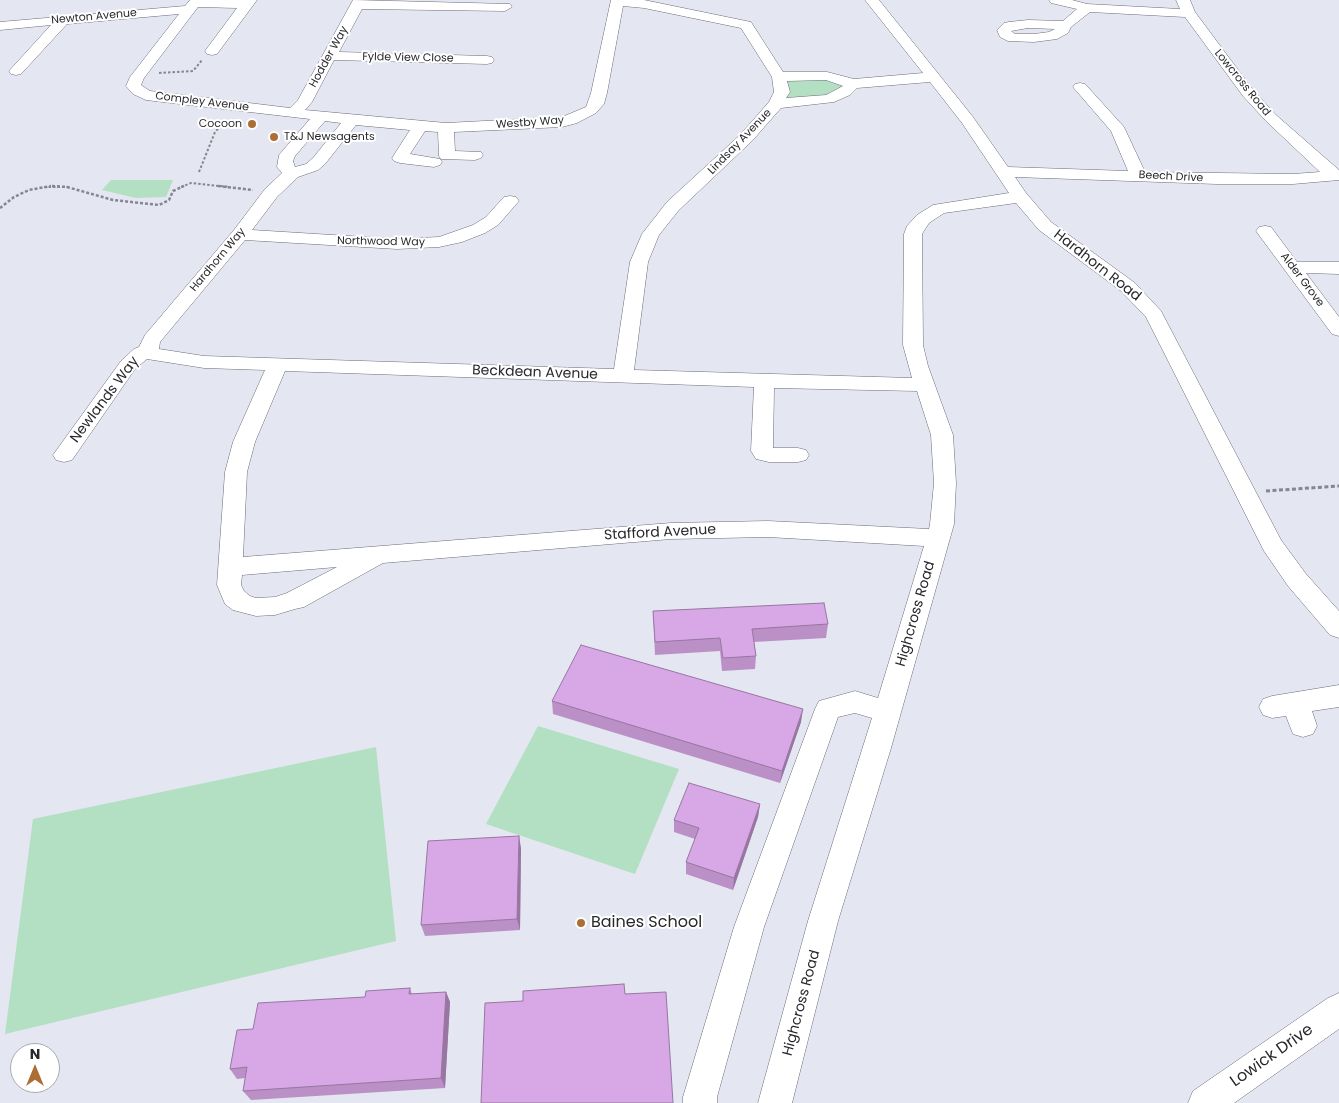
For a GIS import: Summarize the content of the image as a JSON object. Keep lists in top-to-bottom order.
{
  "streets": {
    "street": [
      "Newton Avenue",
      "Hodder Way",
      "Fylde View Close",
      "Lowcross Road",
      "Compley Avenue",
      "Westby Way",
      "Lindsay Avenue",
      "Beech Drive",
      "Northwood Way",
      "Hardhorn Way",
      "Hardhorn Road",
      "Alder Grove",
      "Beckdean Avenue",
      "Newlands Way",
      "Stafford Avenue",
      "Highcross Road",
      "Lowick Drive"
    ]
  },
  "crossings": [
    ["Hodder Way", "Fylde View Close"],
    ["Hodder Way", "Compley Avenue"],
    ["Lowcross Road", "Beech Drive"],
    ["Compley Avenue", "Westby Way"],
    ["Compley Avenue", "Hardhorn Way"],
    ["Westby Way", "Hardhorn Way"],
    ["Lindsay Avenue", "Beckdean Avenue"],
    ["Beech Drive", "Hardhorn Road"],
    ["Northwood Way", "Hardhorn Way"],
    ["Hardhorn Way", "Beckdean Avenue"],
    ["Hardhorn Way", "Newlands Way"],
    ["Hardhorn Road", "Highcross Road"],
    ["Beckdean Avenue", "Newlands Way"],
    ["Beckdean Avenue", "Stafford Avenue"],
    ["Beckdean Avenue", "Highcross Road"],
    ["Stafford Avenue", "Highcross Road"]
  ],
  "places": ["Cocoon", "T&J Newsagents", "Baines School"],
  "north": "top"
}
